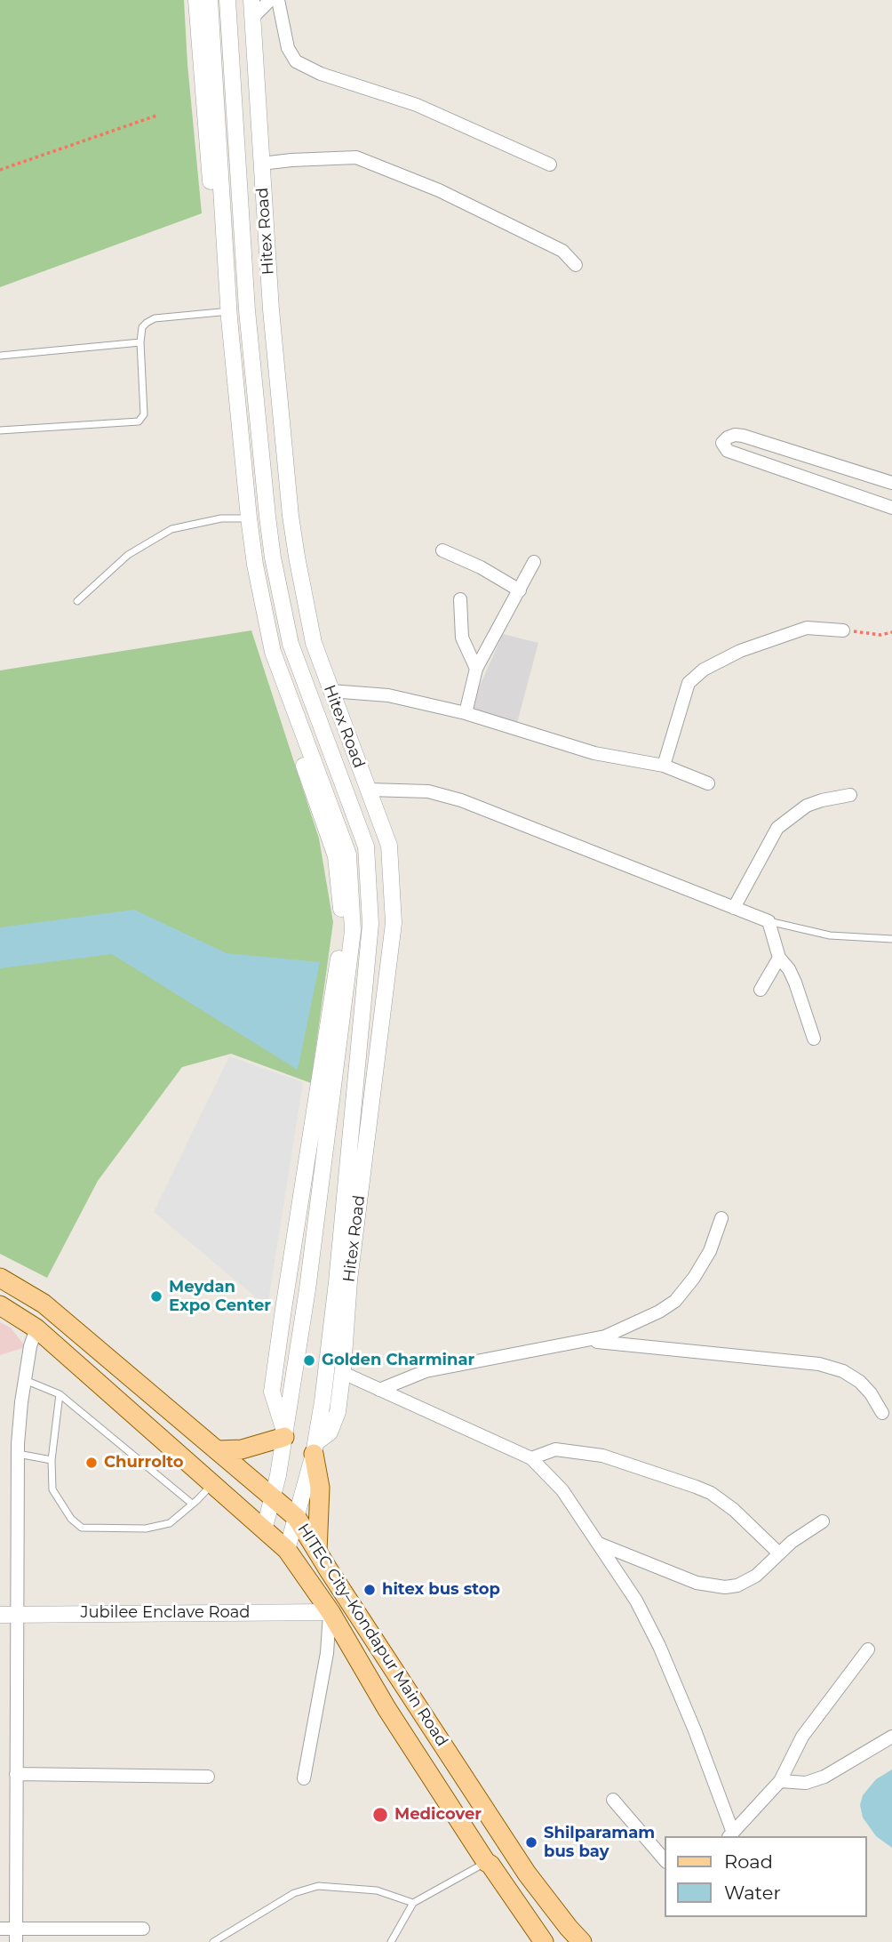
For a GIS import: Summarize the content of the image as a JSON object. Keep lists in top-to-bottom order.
{
  "streets": {
    "main road": ["HITEC City–Kondapur Main Road"],
    "street": ["Hitex Road", "Jubilee Enclave Road"]
  },
  "crossings": [
    ["Hitex Road", "HITEC City–Kondapur Main Road"],
    ["Jubilee Enclave Road", "HITEC City–Kondapur Main Road"]
  ],
  "places": [
    "Meydan Expo Center",
    "Golden Charminar",
    "Churrolto",
    "hitex bus stop",
    "Medicover",
    "Shilparamam bus bay"
  ],
  "legend": ["Road", "Water"]
}
